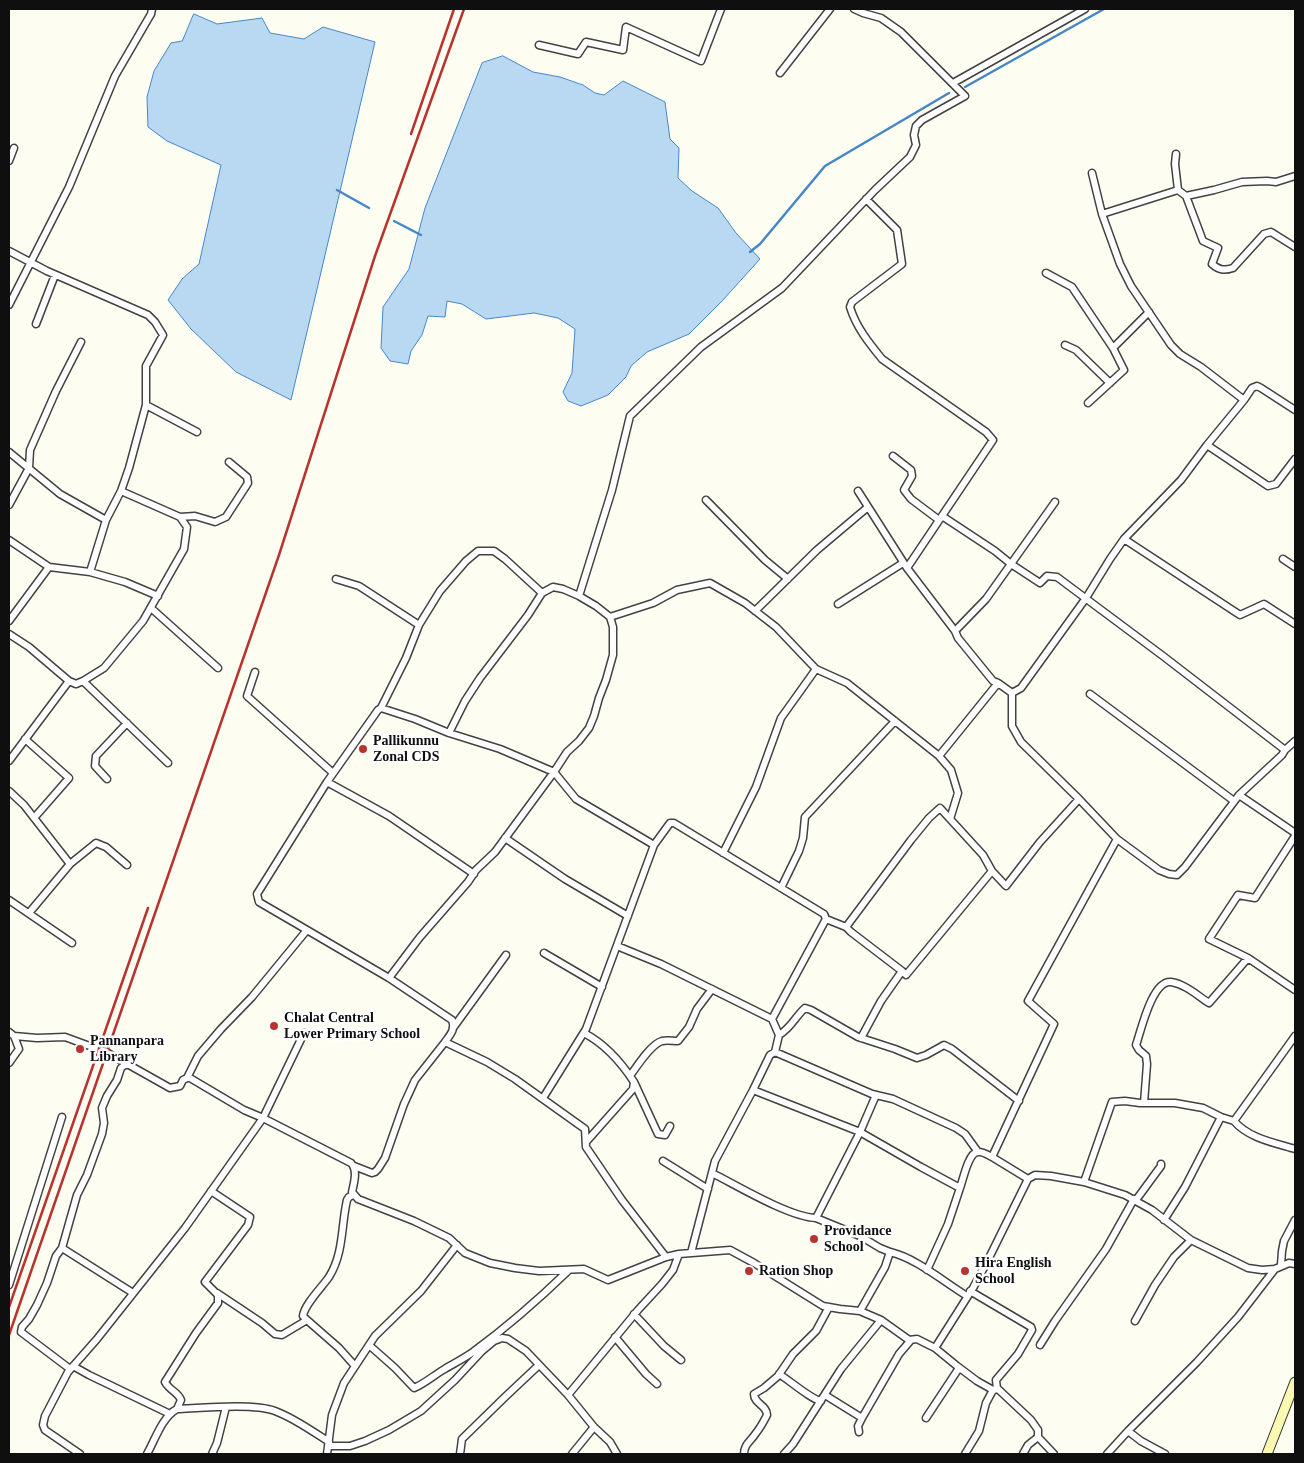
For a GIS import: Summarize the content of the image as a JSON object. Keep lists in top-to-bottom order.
{
  "places": [
    "Pallikunnu Zonal CDS",
    "Chalat Central Lower Primary School",
    "Pannanpara Library",
    "Providance School",
    "Ration Shop",
    "Hira English School"
  ]
}
